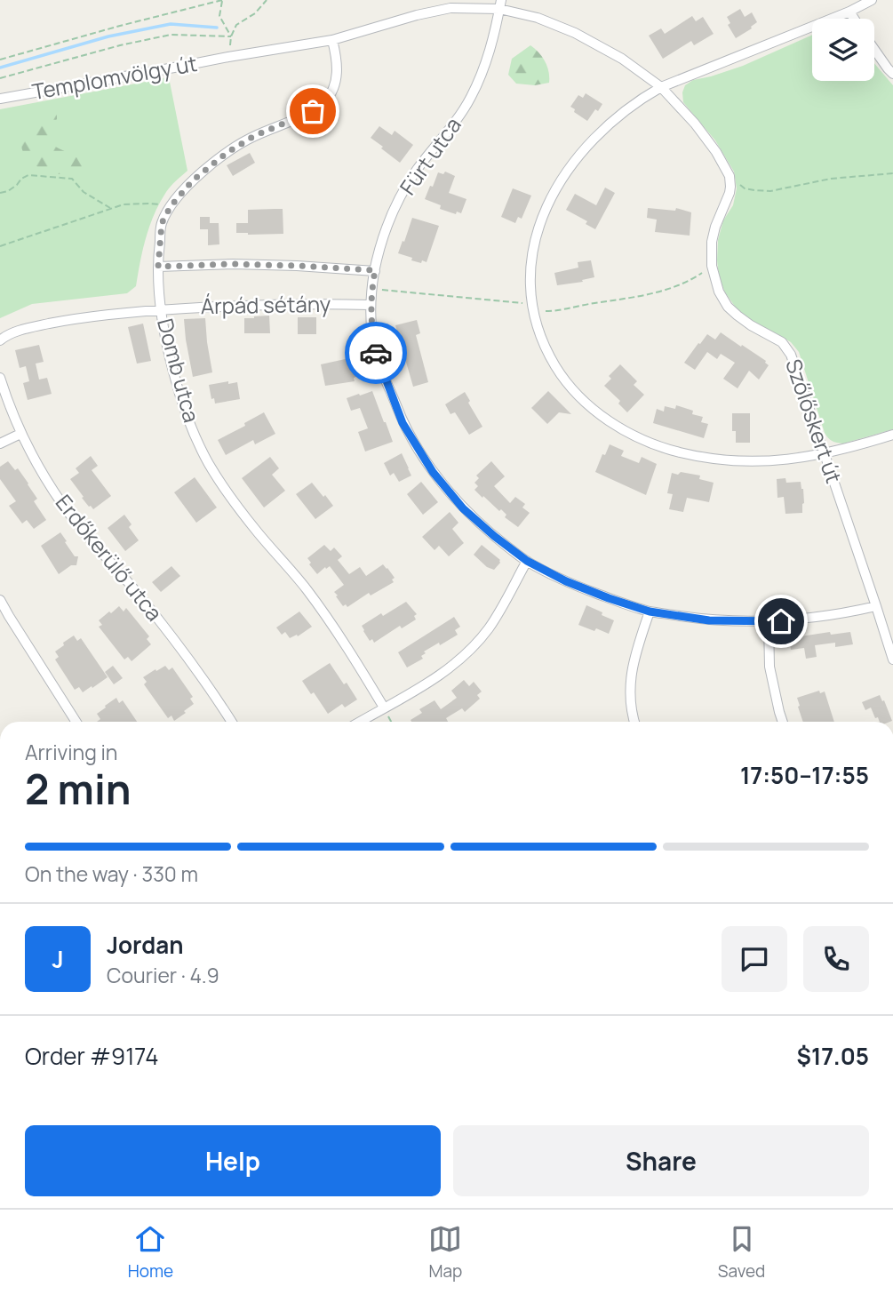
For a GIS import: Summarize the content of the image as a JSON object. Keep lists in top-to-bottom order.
{
  "streets": {
    "street": [
      "Templomvölgy út",
      "Fürt utca",
      "Árpád sétány",
      "Domb utca",
      "Szőlőskert út",
      "Erdőkerülő utca"
    ]
  },
  "crossings": [
    ["Templomvölgy út", "Domb utca"],
    ["Fürt utca", "Árpád sétány"],
    ["Fürt utca", "Szőlőskert út"],
    ["Árpád sétány", "Domb utca"]
  ],
  "page": {
    "heading": ["2 min", "Arriving in", "17:50–17:55"],
    "panel": [
      "Jordan",
      "Courier · 4.9",
      "Order #9174",
      "$17.05"
    ],
    "bar": "On the way · 330 m",
    "round": "J",
    "buttons": ["Help", "Share"],
    "tabs": ["Home", "Map", "Saved"]
  }
}
